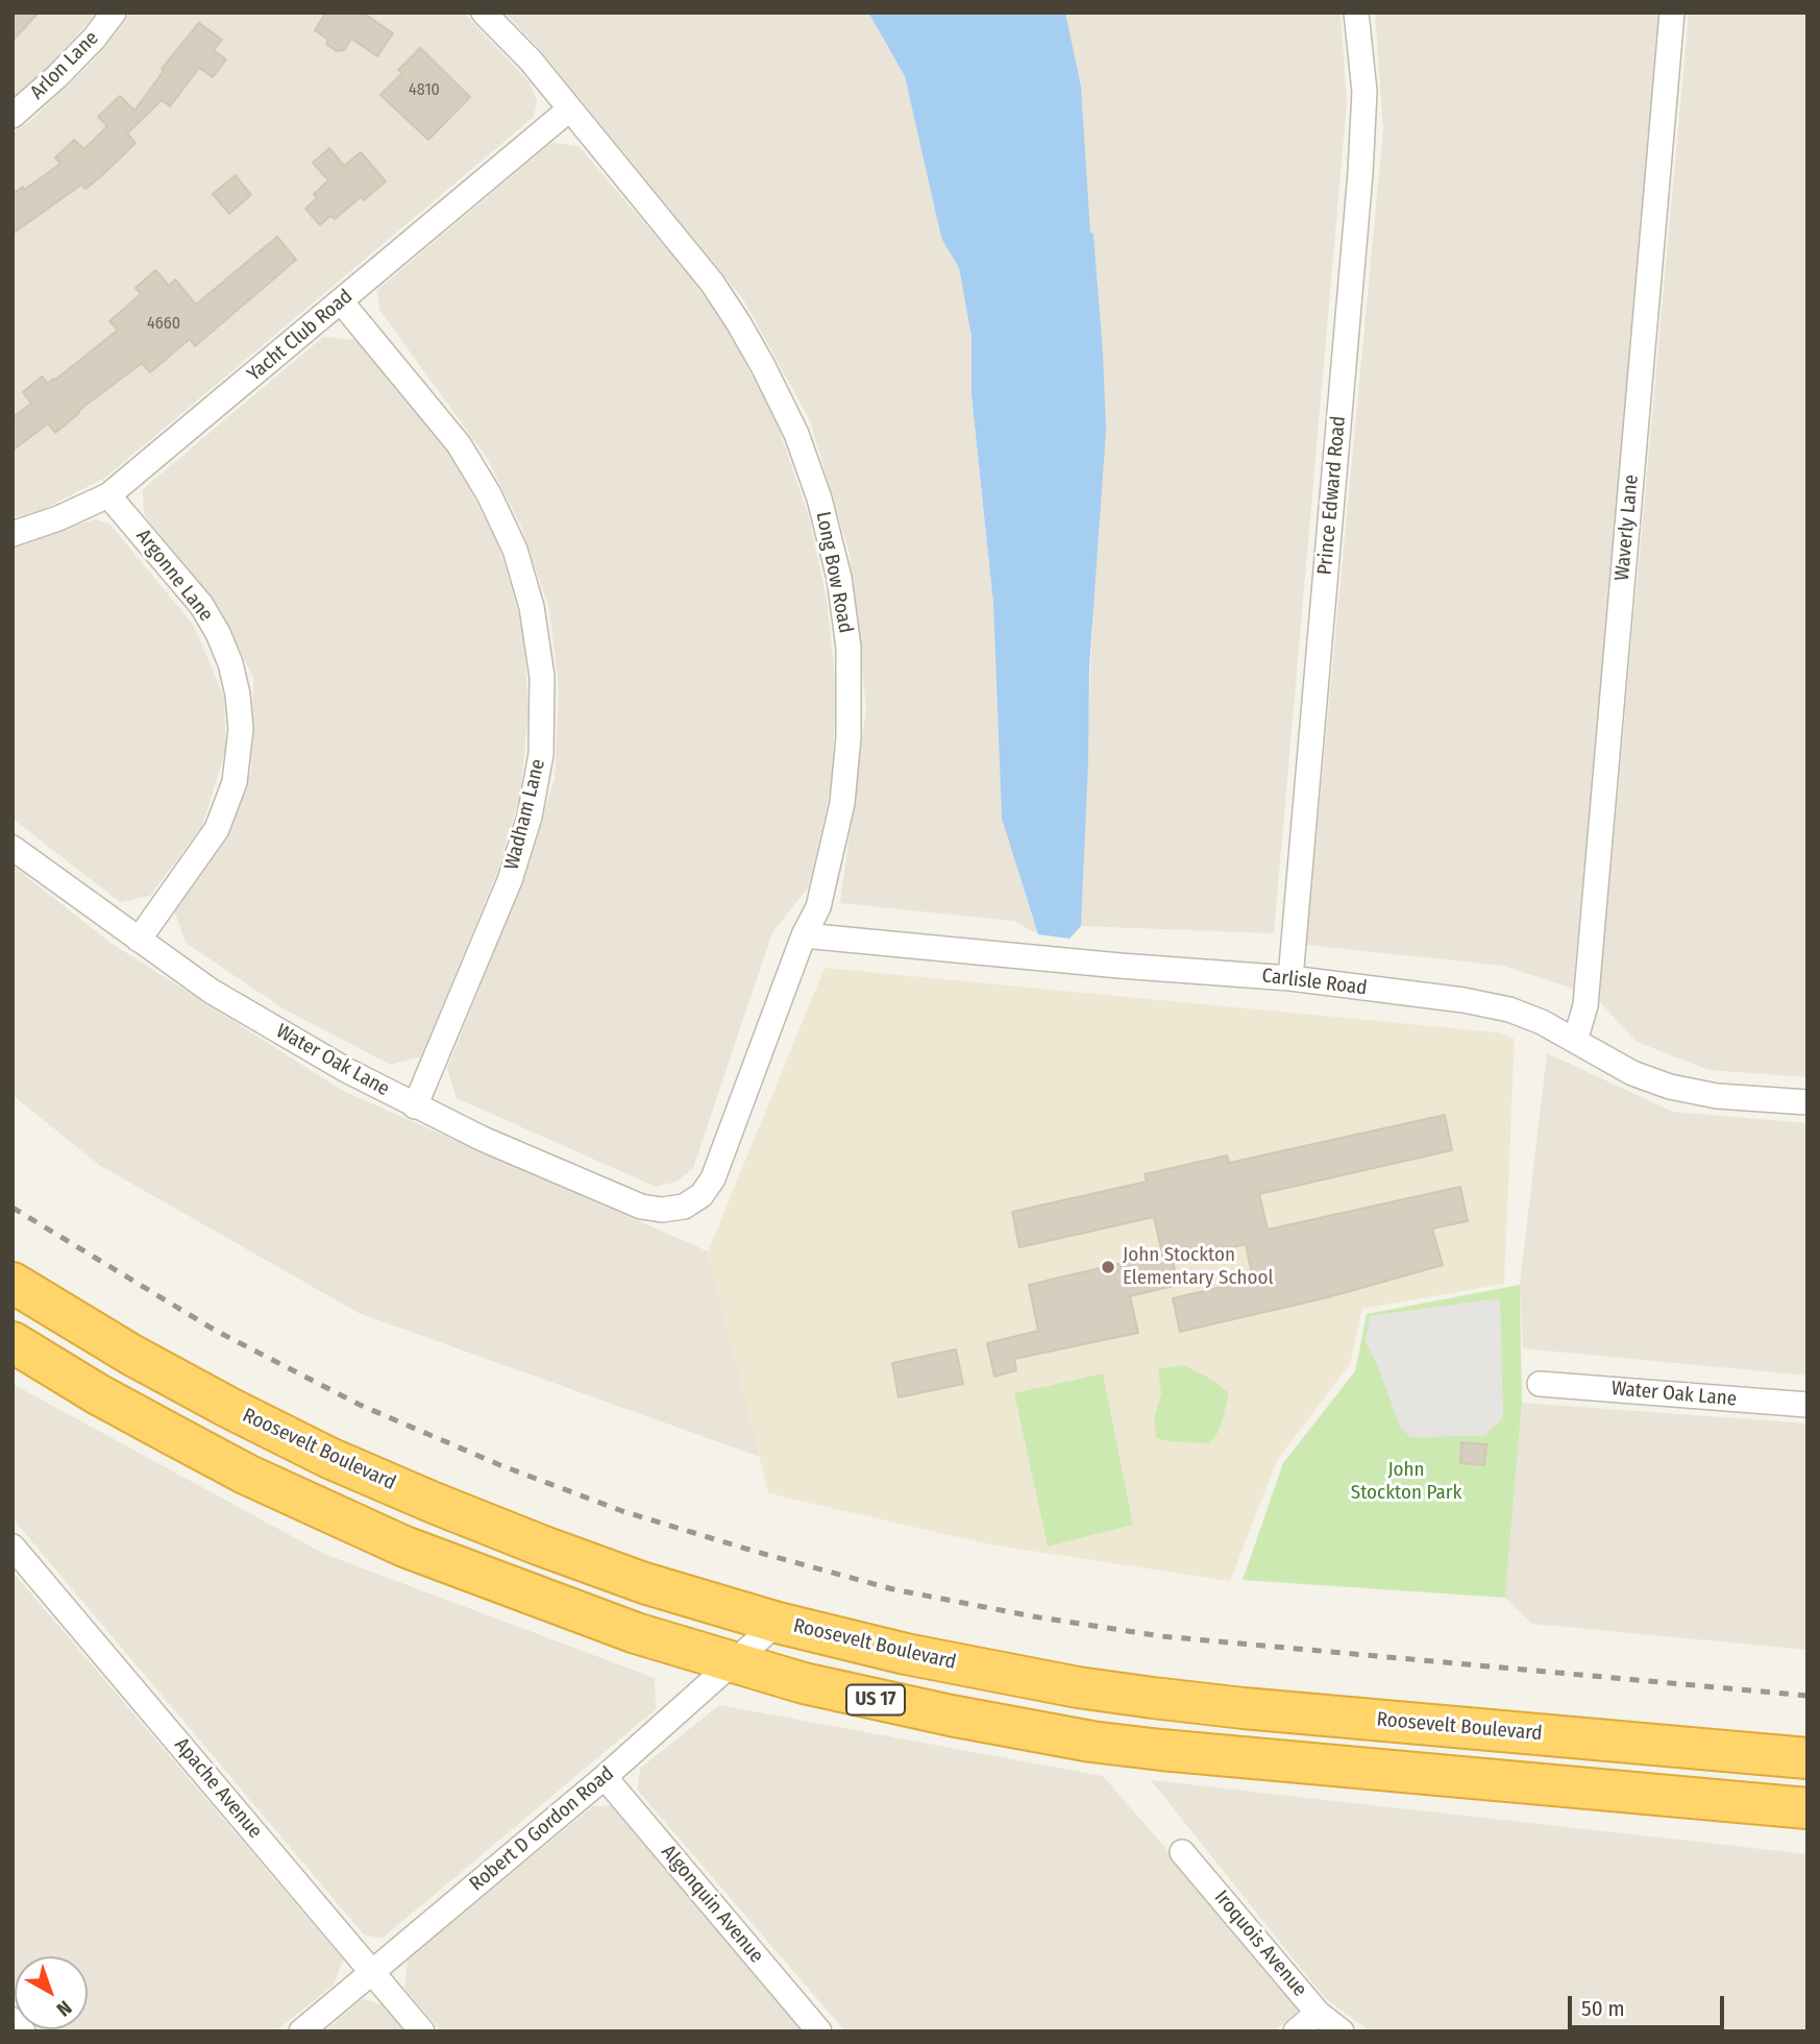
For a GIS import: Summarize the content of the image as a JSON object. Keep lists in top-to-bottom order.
{
  "streets": {
    "highway": ["Roosevelt Boulevard", "US 17"],
    "street": [
      "Arlon Lane",
      "Yacht Club Road",
      "Prince Edward Road",
      "Waverly Lane",
      "Long Bow Road",
      "Argonne Lane",
      "Wadham Lane",
      "Carlisle Road",
      "Water Oak Lane",
      "Apache Avenue",
      "Robert D Gordon Road",
      "Algonquin Avenue",
      "Iroquois Avenue"
    ]
  },
  "crossings": [
    ["Yacht Club Road", "Long Bow Road"],
    ["Yacht Club Road", "Argonne Lane"],
    ["Yacht Club Road", "Wadham Lane"],
    ["Prince Edward Road", "Carlisle Road"],
    ["Waverly Lane", "Carlisle Road"],
    ["Long Bow Road", "Carlisle Road"],
    ["Long Bow Road", "Water Oak Lane"],
    ["Argonne Lane", "Water Oak Lane"],
    ["Wadham Lane", "Water Oak Lane"],
    ["Roosevelt Boulevard", "Robert D Gordon Road"],
    ["US 17", "Robert D Gordon Road"],
    ["Apache Avenue", "Robert D Gordon Road"],
    ["Robert D Gordon Road", "Algonquin Avenue"]
  ],
  "parks": ["John Stockton Park"],
  "places": ["John Stockton Elementary School"],
  "house_numbers": ["4810", "4660"],
  "scale_bar": "50 m",
  "north": "bottom right"
}
